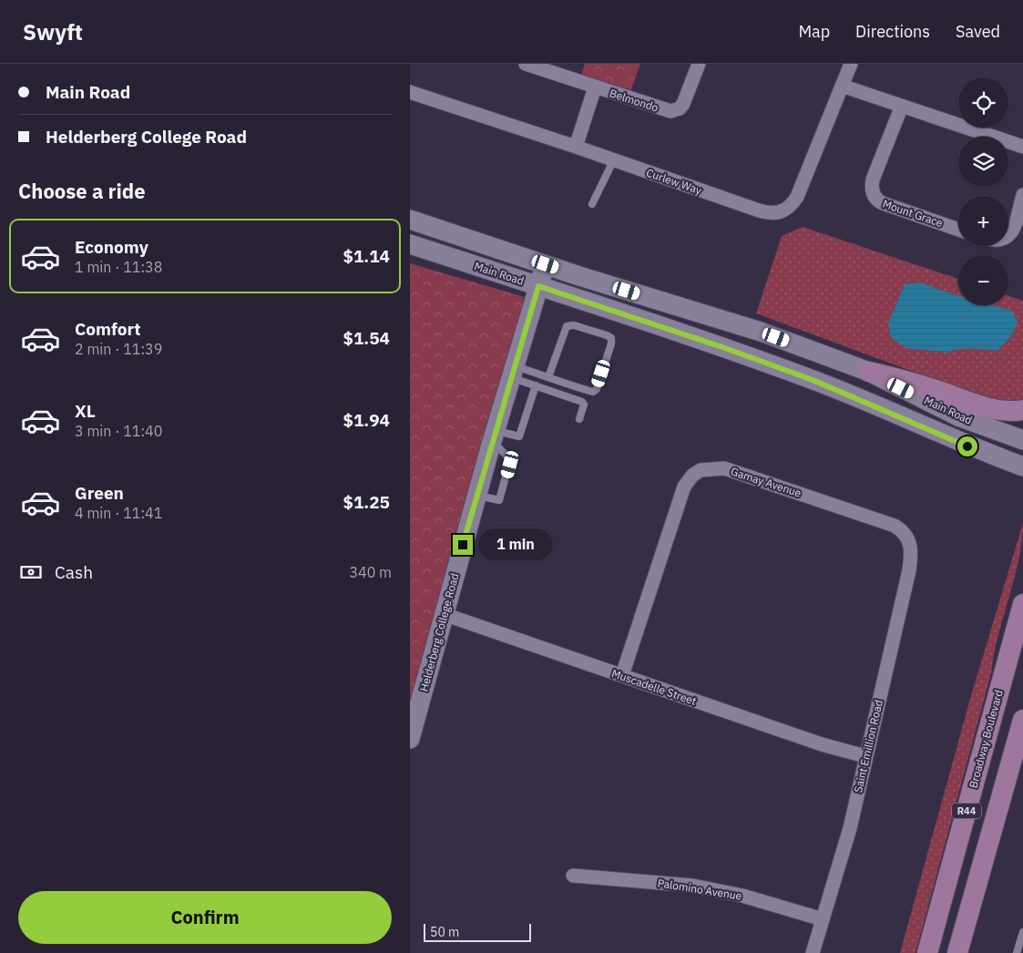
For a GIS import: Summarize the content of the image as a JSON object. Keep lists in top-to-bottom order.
{
  "streets": {
    "main road": [
      "Main Road",
      "Helderberg College Road",
      "Broadway Boulevard",
      "R44"
    ],
    "street": [
      "Belmondo",
      "Curlew Way",
      "Mount Grace",
      "Gamay Avenue",
      "Muscadelle Street",
      "Saint Emillion Road",
      "Palomino Avenue"
    ]
  },
  "crossings": [
    ["Belmondo", "Curlew Way"],
    ["Main Road", "Helderberg College Road"],
    ["Gamay Avenue", "Muscadelle Street"],
    ["Gamay Avenue", "Saint Emillion Road"],
    ["Helderberg College Road", "Muscadelle Street"],
    ["Muscadelle Street", "Saint Emillion Road"],
    ["Saint Emillion Road", "Palomino Avenue"]
  ],
  "scale_bar": "50 m",
  "page": {
    "header": "Swyft",
    "nav": ["Map", "Directions", "Saved"],
    "banner": ["Main Road", "Helderberg College Road"],
    "map_buttons": ["+", "−"],
    "heading": "Choose a ride",
    "list": [
      {
        "name": "Economy",
        "note": "1 min · 11:38",
        "value": "$1.14"
      },
      {
        "name": "Comfort",
        "note": "2 min · 11:39",
        "value": "$1.54"
      },
      {
        "name": "XL",
        "note": "3 min · 11:40",
        "value": "$1.94"
      },
      {
        "name": "Green",
        "note": "4 min · 11:41",
        "value": "$1.25"
      }
    ],
    "bubble": "1 min",
    "pay": ["Cash", "340 m"],
    "buttons": "Confirm",
    "scale": "50 m"
  }
}
